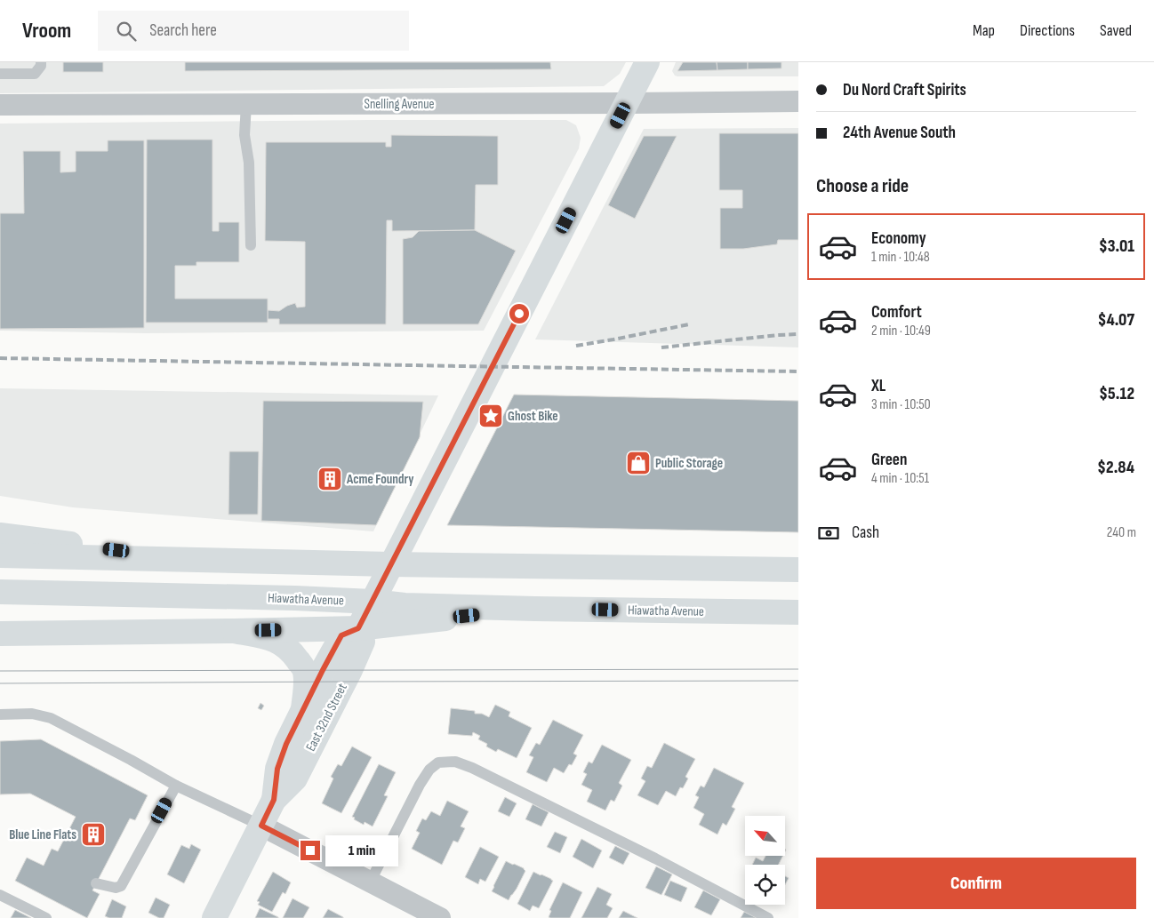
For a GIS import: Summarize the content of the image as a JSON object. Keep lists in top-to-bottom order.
{
  "streets": {
    "main road": ["Hiawatha Avenue", "East 32nd Street"],
    "street": ["Snelling Avenue"]
  },
  "places": {
    "place": ["Ghost Bike"],
    "shop": ["Public Storage"],
    "building": ["Acme Foundry", "Blue Line Flats"]
  },
  "north": "top left",
  "page": {
    "header": "Vroom",
    "search": "Search here",
    "nav": ["Map", "Directions", "Saved"],
    "banner": ["Du Nord Craft Spirits", "24th Avenue South"],
    "heading": "Choose a ride",
    "list": [
      {
        "name": "Economy",
        "note": "1 min · 10:48",
        "value": "$3.01"
      },
      {
        "name": "Comfort",
        "note": "2 min · 10:49",
        "value": "$4.07"
      },
      {
        "name": "XL",
        "note": "3 min · 10:50",
        "value": "$5.12"
      },
      {
        "name": "Green",
        "note": "4 min · 10:51",
        "value": "$2.84"
      }
    ],
    "pay": ["Cash", "240 m"],
    "bubble": "1 min",
    "buttons": "Confirm"
  }
}
